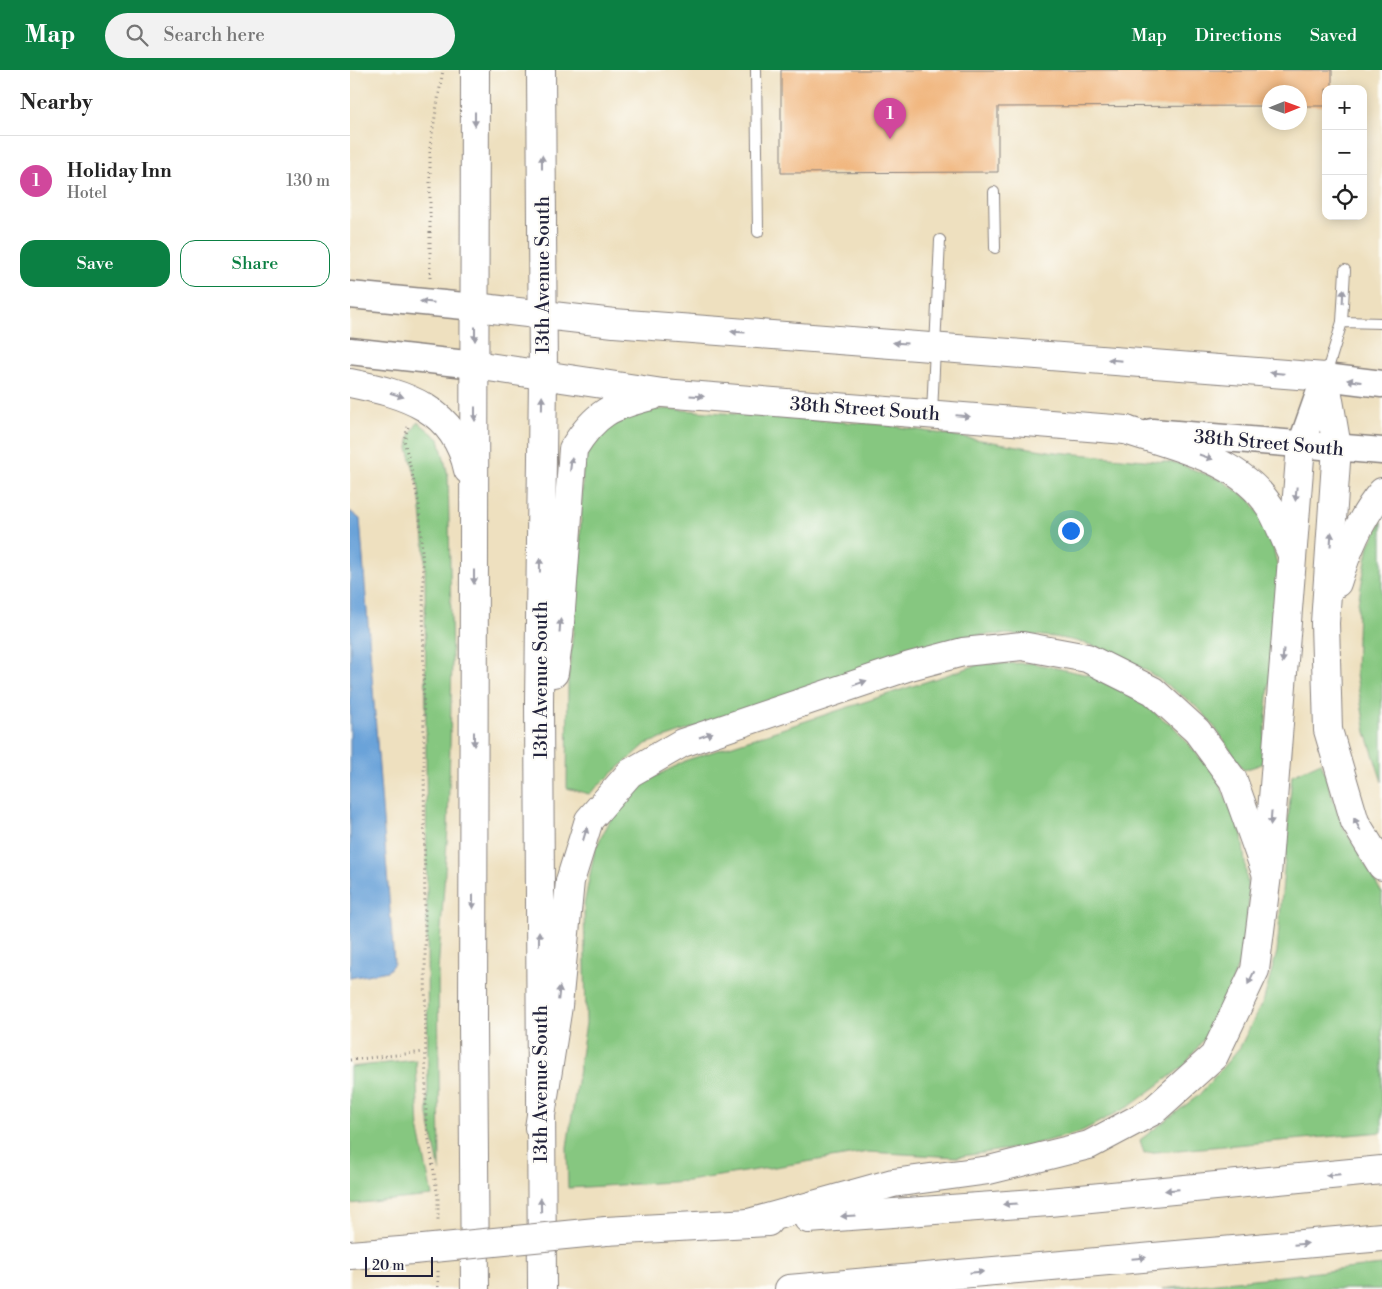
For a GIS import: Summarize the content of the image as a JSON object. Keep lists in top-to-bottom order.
{
  "streets": {
    "main road": ["13th Avenue South", "38th Street South"]
  },
  "crossings": [
    ["13th Avenue South", "38th Street South"]
  ],
  "one_way": ["38th Street South"],
  "scale_bar": "20 m",
  "north": "right",
  "page": {
    "header": "Map",
    "search": "Search here",
    "nav": ["Map", "Directions", "Saved"],
    "heading": "Nearby",
    "map_buttons": ["+", "−"],
    "pins": "1",
    "list": [
      {
        "mark": "1",
        "name": "Holiday Inn",
        "note": "Hotel",
        "value": "130 m"
      }
    ],
    "buttons": ["Save", "Share"],
    "scale": "20 m"
  }
}
